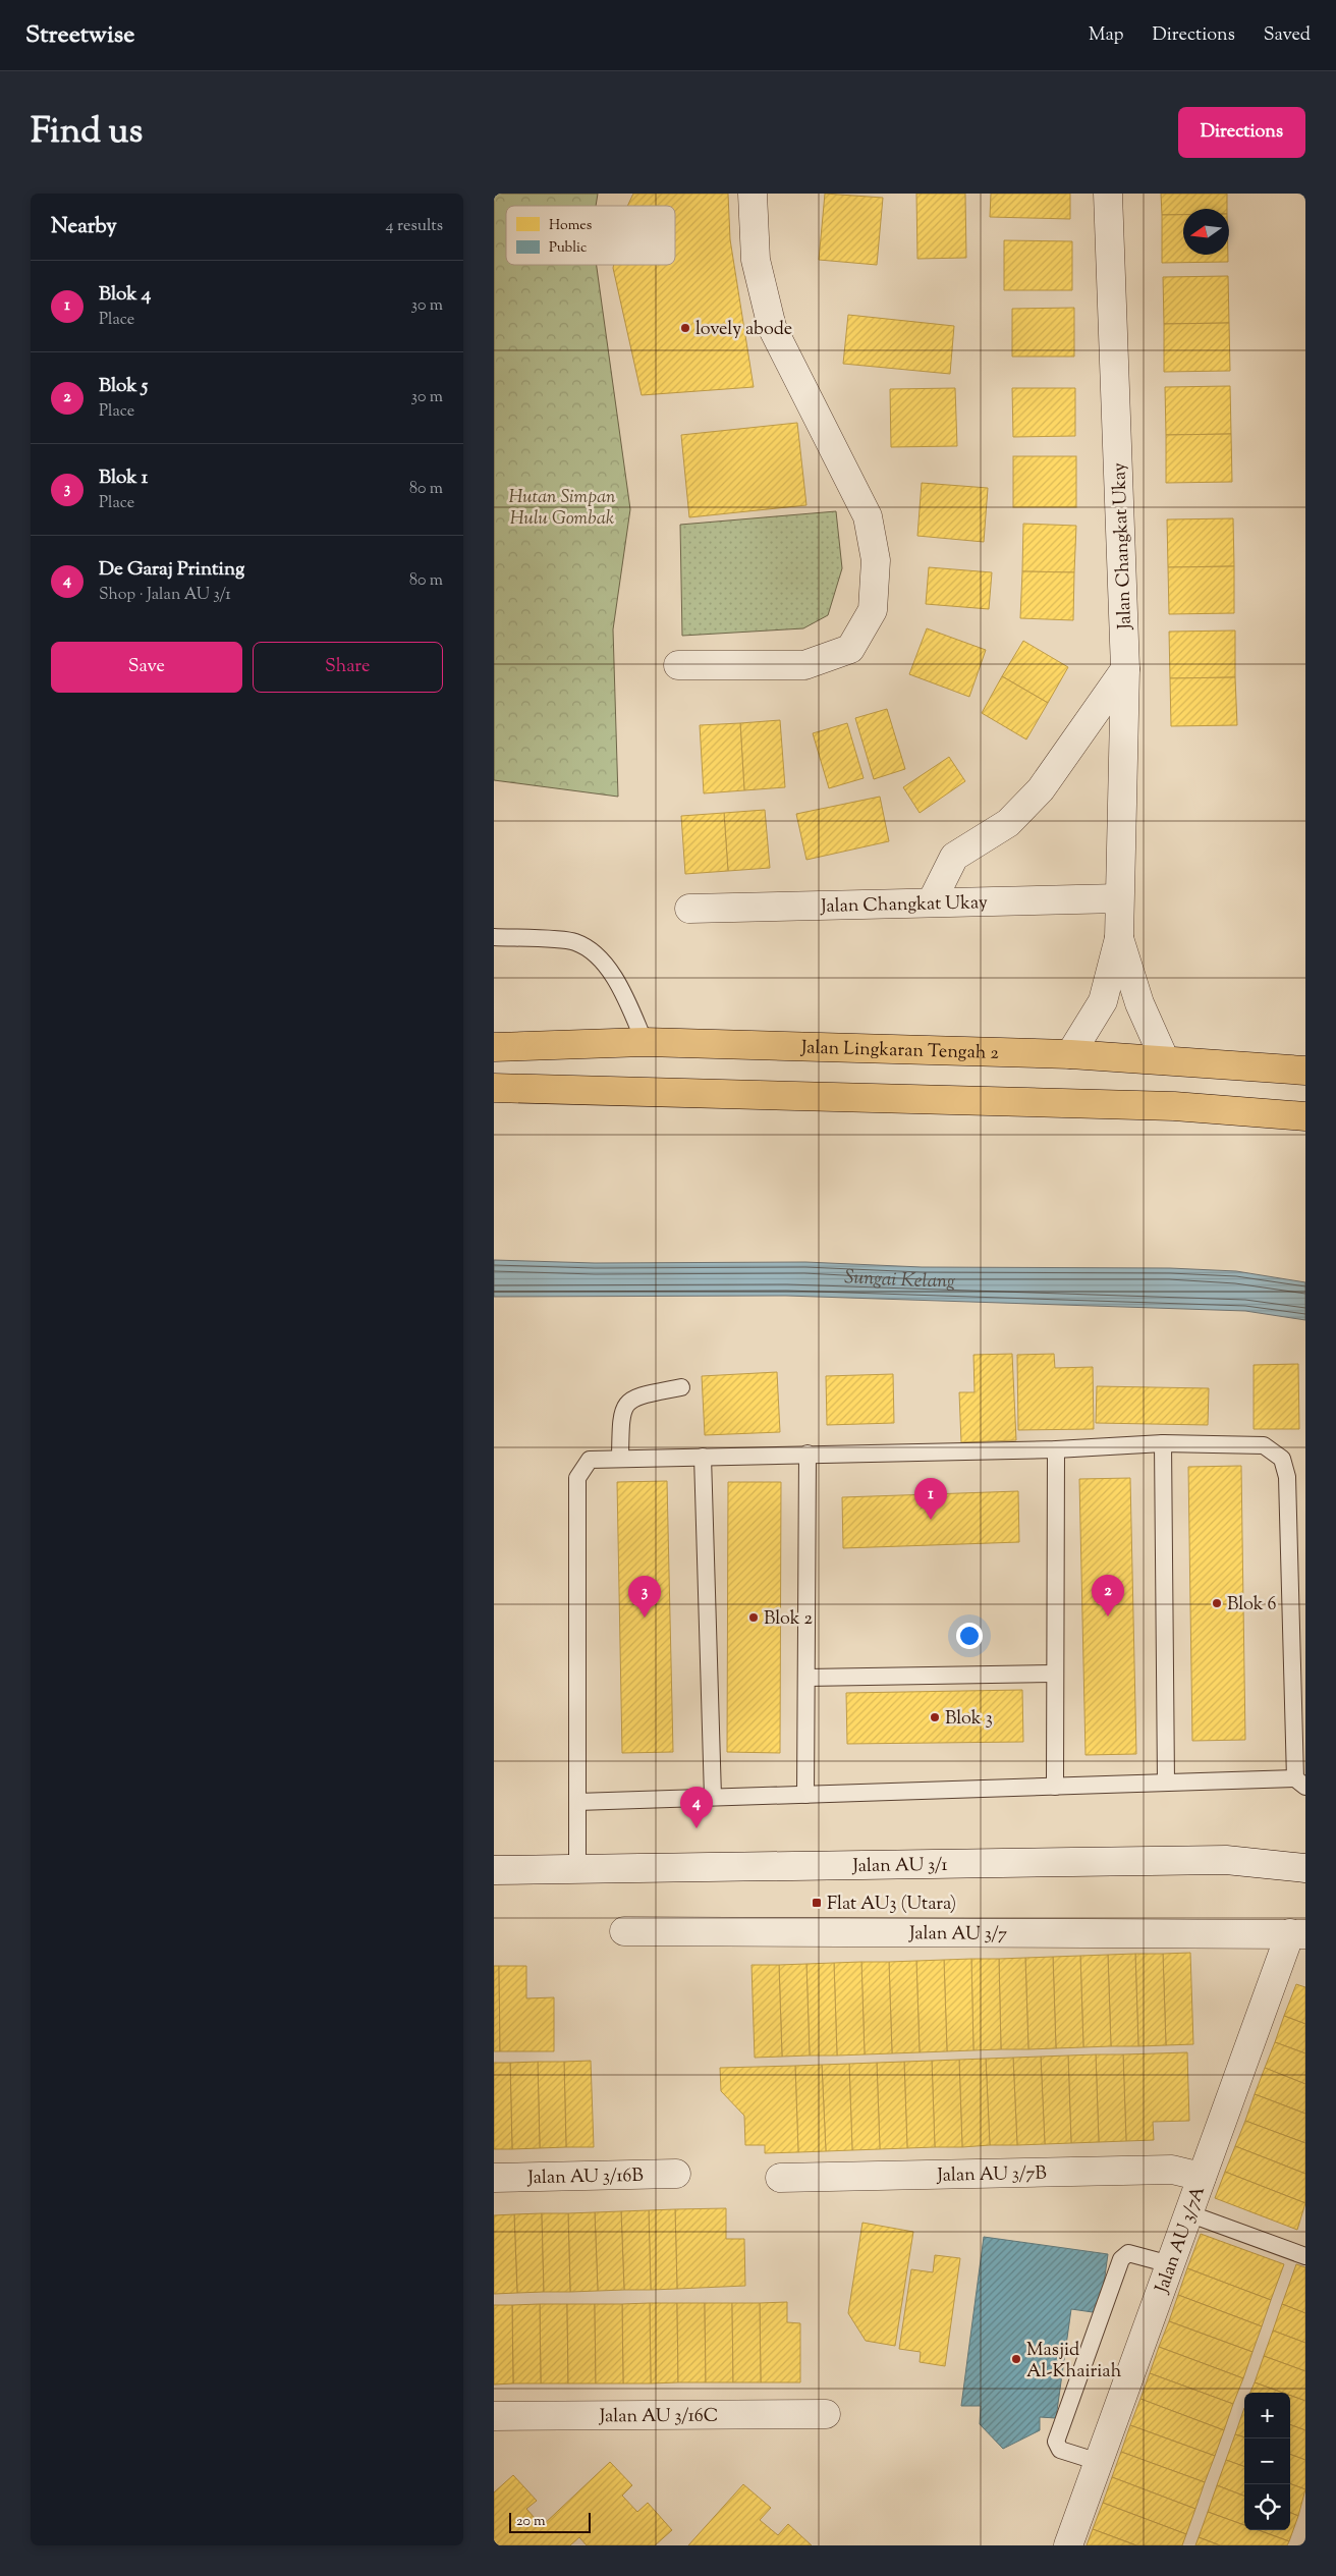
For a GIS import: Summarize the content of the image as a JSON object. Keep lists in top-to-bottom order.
{
  "streets": {
    "highway": ["Jalan Lingkaran Tengah 2"],
    "street": [
      "Jalan Changkat Ukay",
      "Jalan AU 3/1",
      "Jalan AU 3/7",
      "Jalan AU 3/7B",
      "Jalan AU 3/16B",
      "Jalan AU 3/7A",
      "Jalan AU 3/16C"
    ]
  },
  "crossings": [
    ["Jalan Changkat Ukay", "Jalan Lingkaran Tengah 2"],
    ["Jalan AU 3/7", "Jalan AU 3/7A"],
    ["Jalan AU 3/7B", "Jalan AU 3/7A"]
  ],
  "water": ["Sungai Kelang"],
  "parks": ["Hutan Simpan Hulu Gombak"],
  "places": {
    "other": [
      "lovely abode",
      "Blok 6",
      "Blok 2",
      "Blok 3",
      "Masjid Al-Khairiah"
    ],
    "transit": ["Flat AU3 (Utara)"]
  },
  "legend": ["Homes", "Public"],
  "scale_bar": "20 m",
  "north": "left",
  "page": {
    "header": "Streetwise",
    "nav": ["Map", "Directions", "Saved"],
    "title": "Find us",
    "buttons": [
      "Directions",
      ["Save", "Share"]
    ],
    "heading": ["Nearby", "4 results"],
    "list": [
      {
        "mark": "1",
        "name": "Blok 4",
        "note": "Place",
        "value": "30 m"
      },
      {
        "mark": "2",
        "name": "Blok 5",
        "note": "Place",
        "value": "30 m"
      },
      {
        "mark": "3",
        "name": "Blok 1",
        "note": "Place",
        "value": "80 m"
      },
      {
        "mark": "4",
        "name": "De Garaj Printing",
        "note": "Shop · Jalan AU 3/1",
        "value": "80 m"
      }
    ],
    "pins": [
      "1",
      "2",
      "3",
      "4"
    ],
    "map_buttons": ["+", "−"],
    "scale": "20 m"
  }
}
